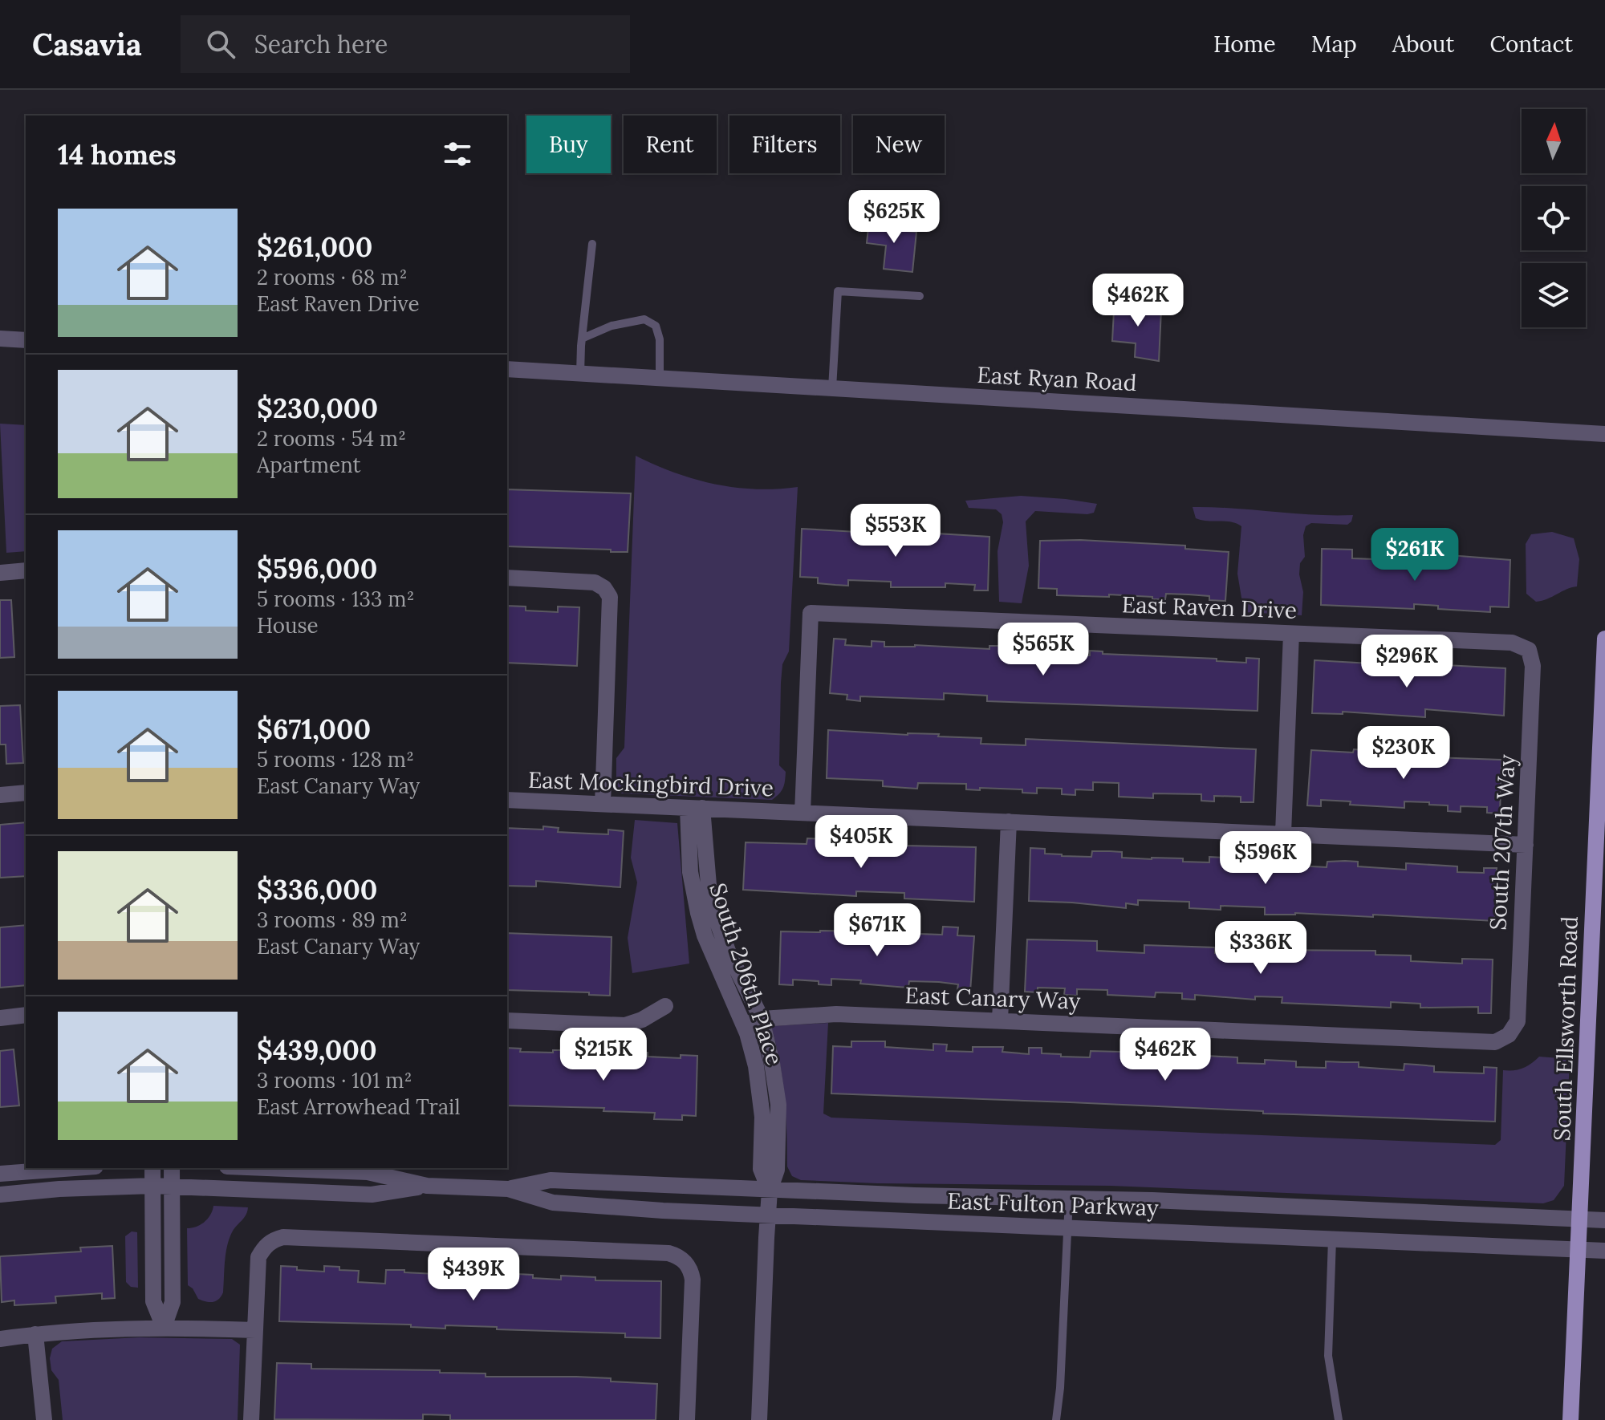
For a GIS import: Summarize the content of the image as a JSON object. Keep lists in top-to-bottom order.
{
  "streets": {
    "main road": ["South Ellsworth Road"],
    "street": [
      "East Ryan Road",
      "East Raven Drive",
      "East Mockingbird Drive",
      "South 207th Way",
      "South 206th Place",
      "East Canary Way",
      "East Fulton Parkway"
    ]
  },
  "crossings": [
    ["East Raven Drive", "East Mockingbird Drive"],
    ["East Raven Drive", "South 207th Way"],
    ["East Mockingbird Drive", "South 207th Way"],
    ["East Mockingbird Drive", "South 206th Place"],
    ["South 207th Way", "East Canary Way"],
    ["South 206th Place", "East Canary Way"],
    ["South 206th Place", "East Fulton Parkway"],
    ["South Ellsworth Road", "East Fulton Parkway"]
  ],
  "north": "top",
  "page": {
    "header": "Casavia",
    "search": "Search here",
    "nav": [
      "Home",
      "Map",
      "About",
      "Contact"
    ],
    "chip": [
      "Buy",
      "Rent",
      "Filters",
      "New"
    ],
    "heading": "14 homes",
    "price": [
      "$625K",
      "$462K",
      "$553K",
      "$261K",
      "$565K",
      "$296K",
      "$230K",
      "$405K",
      "$596K",
      "$671K",
      "$336K",
      "$215K",
      "$462K",
      "$439K"
    ],
    "list": [
      {
        "name": "$261,000",
        "note": "2 rooms · 68 m² · East Raven Drive"
      },
      {
        "name": "$230,000",
        "note": "2 rooms · 54 m² · Apartment"
      },
      {
        "name": "$596,000",
        "note": "5 rooms · 133 m² · House"
      },
      {
        "name": "$671,000",
        "note": "5 rooms · 128 m² · East Canary Way"
      },
      {
        "name": "$336,000",
        "note": "3 rooms · 89 m² · East Canary Way"
      },
      {
        "name": "$439,000",
        "note": "3 rooms · 101 m² · East Arrowhead Trail"
      }
    ]
  }
}
